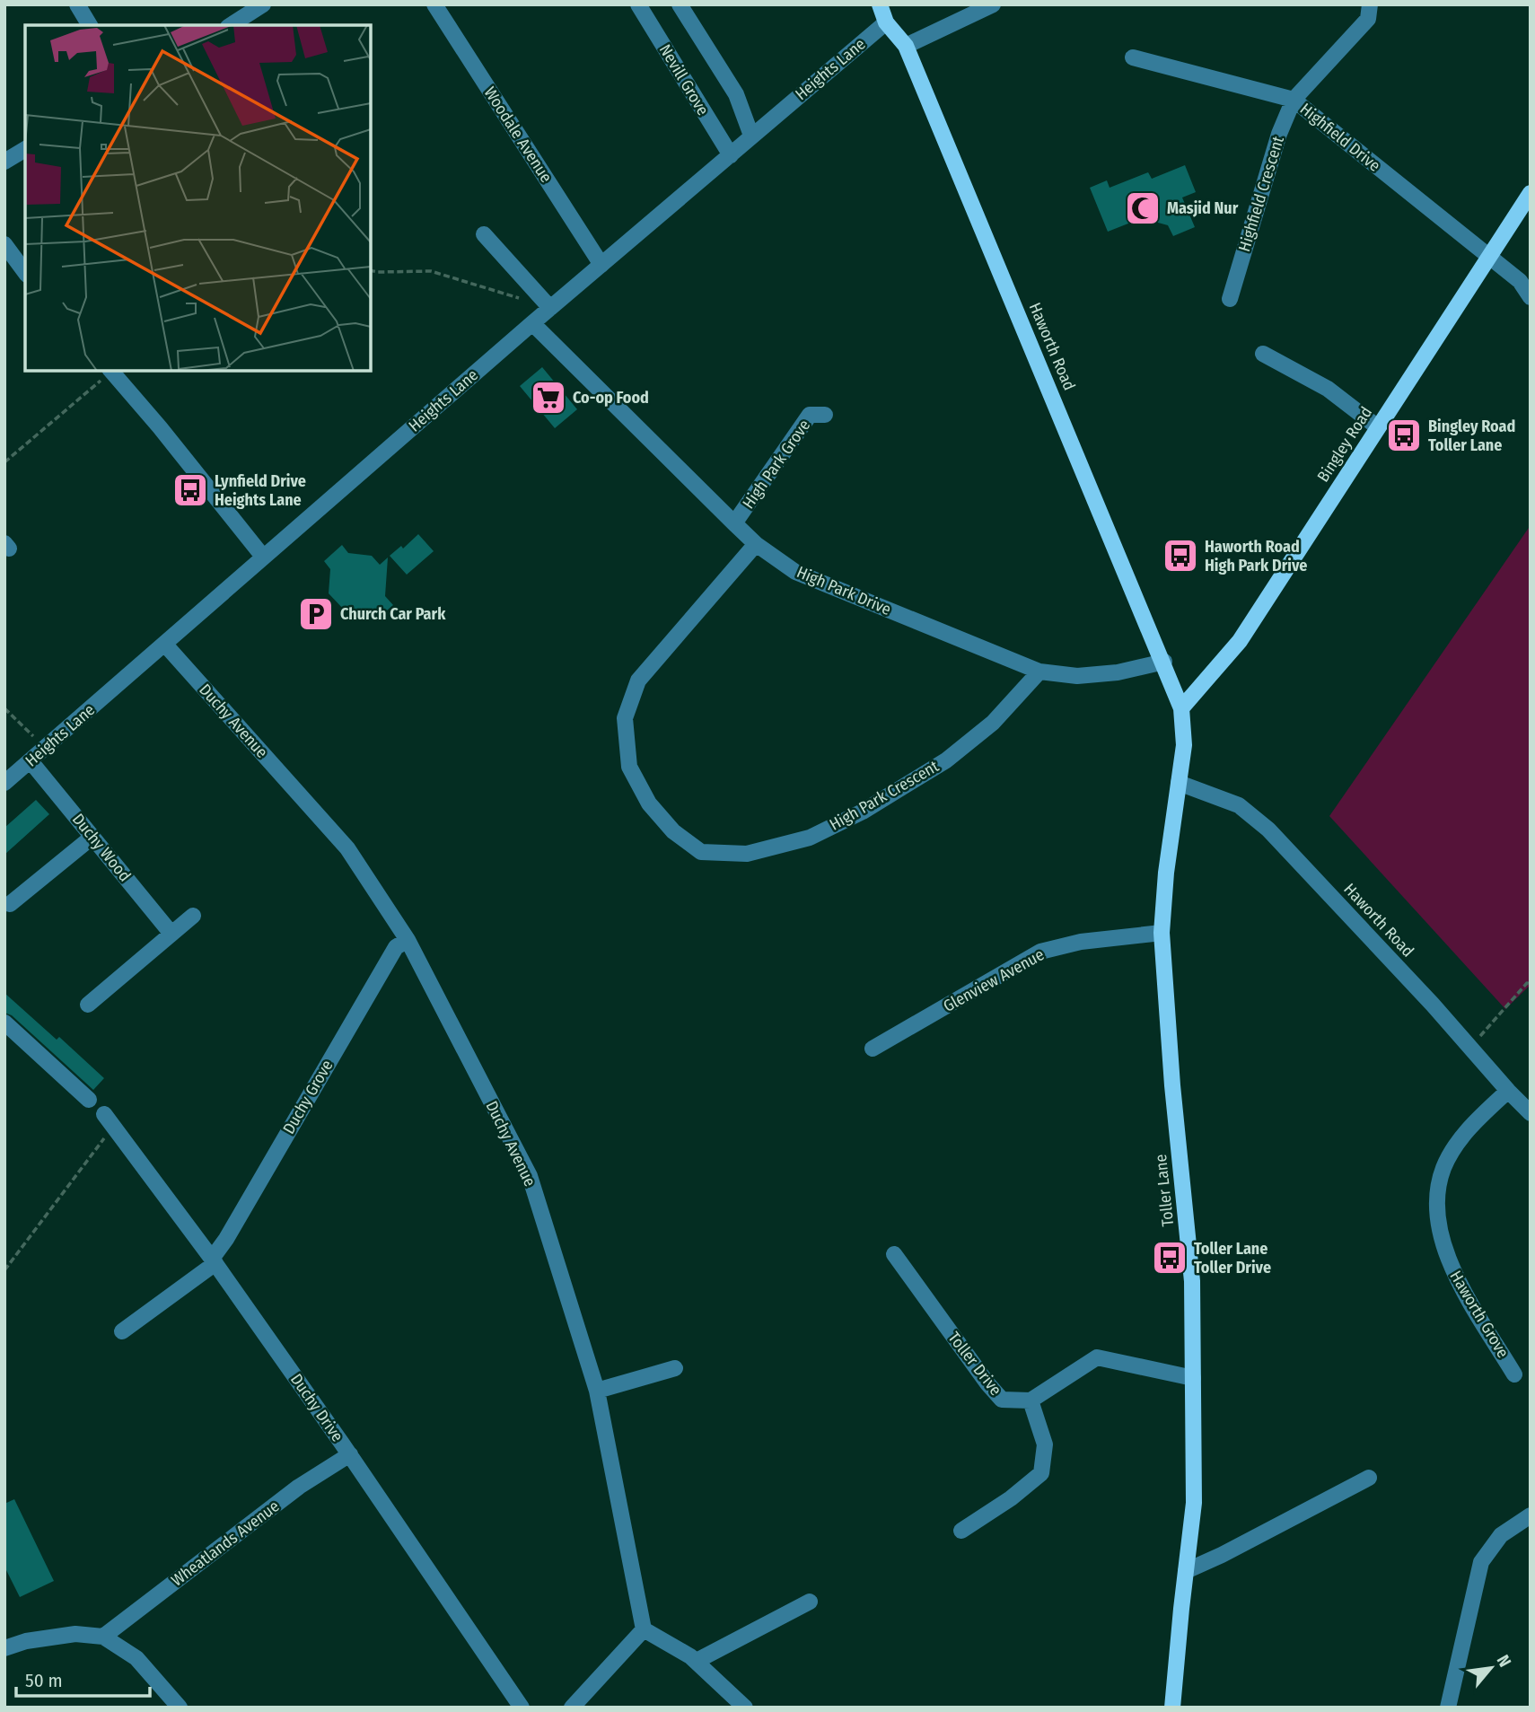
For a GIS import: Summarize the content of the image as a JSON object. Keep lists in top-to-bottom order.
{
  "streets": {
    "main road": ["Haworth Road", "Bingley Road", "Toller Lane"],
    "street": [
      "Heights Lane",
      "Nevill Grove",
      "Woodale Avenue",
      "Highfield Drive",
      "Highfield Crescent",
      "High Park Grove",
      "High Park Drive",
      "Duchy Avenue",
      "High Park Crescent",
      "Duchy Wood",
      "Glenview Avenue",
      "Duchy Grove",
      "Haworth Grove",
      "Toller Drive",
      "Duchy Drive",
      "Wheatlands Avenue"
    ]
  },
  "crossings": [
    ["Heights Lane", "Nevill Grove"],
    ["Heights Lane", "Woodale Avenue"],
    ["Heights Lane", "Haworth Road"],
    ["Heights Lane", "High Park Drive"],
    ["Heights Lane", "Duchy Avenue"],
    ["Heights Lane", "Duchy Wood"],
    ["Highfield Drive", "Highfield Crescent"],
    ["Highfield Drive", "Bingley Road"],
    ["Haworth Road", "Bingley Road"],
    ["Haworth Road", "High Park Drive"],
    ["Haworth Road", "Toller Lane"],
    ["Haworth Road", "Haworth Grove"],
    ["Bingley Road", "Toller Lane"],
    ["High Park Grove", "High Park Drive"],
    ["High Park Drive", "High Park Crescent"],
    ["Duchy Avenue", "Duchy Grove"],
    ["Glenview Avenue", "Toller Lane"],
    ["Duchy Grove", "Duchy Drive"],
    ["Duchy Drive", "Wheatlands Avenue"]
  ],
  "places": {
    "mosque": ["Masjid Nur"],
    "supermarket": ["Co-op Food"],
    "bus stop": [
      "Bingley Road Toller Lane",
      "Lynfield Drive Heights Lane",
      "Haworth Road High Park Drive",
      "Toller Lane Toller Drive"
    ],
    "parking": ["Church Car Park"]
  },
  "scale_bar": "50 m",
  "north": "top right"
}
